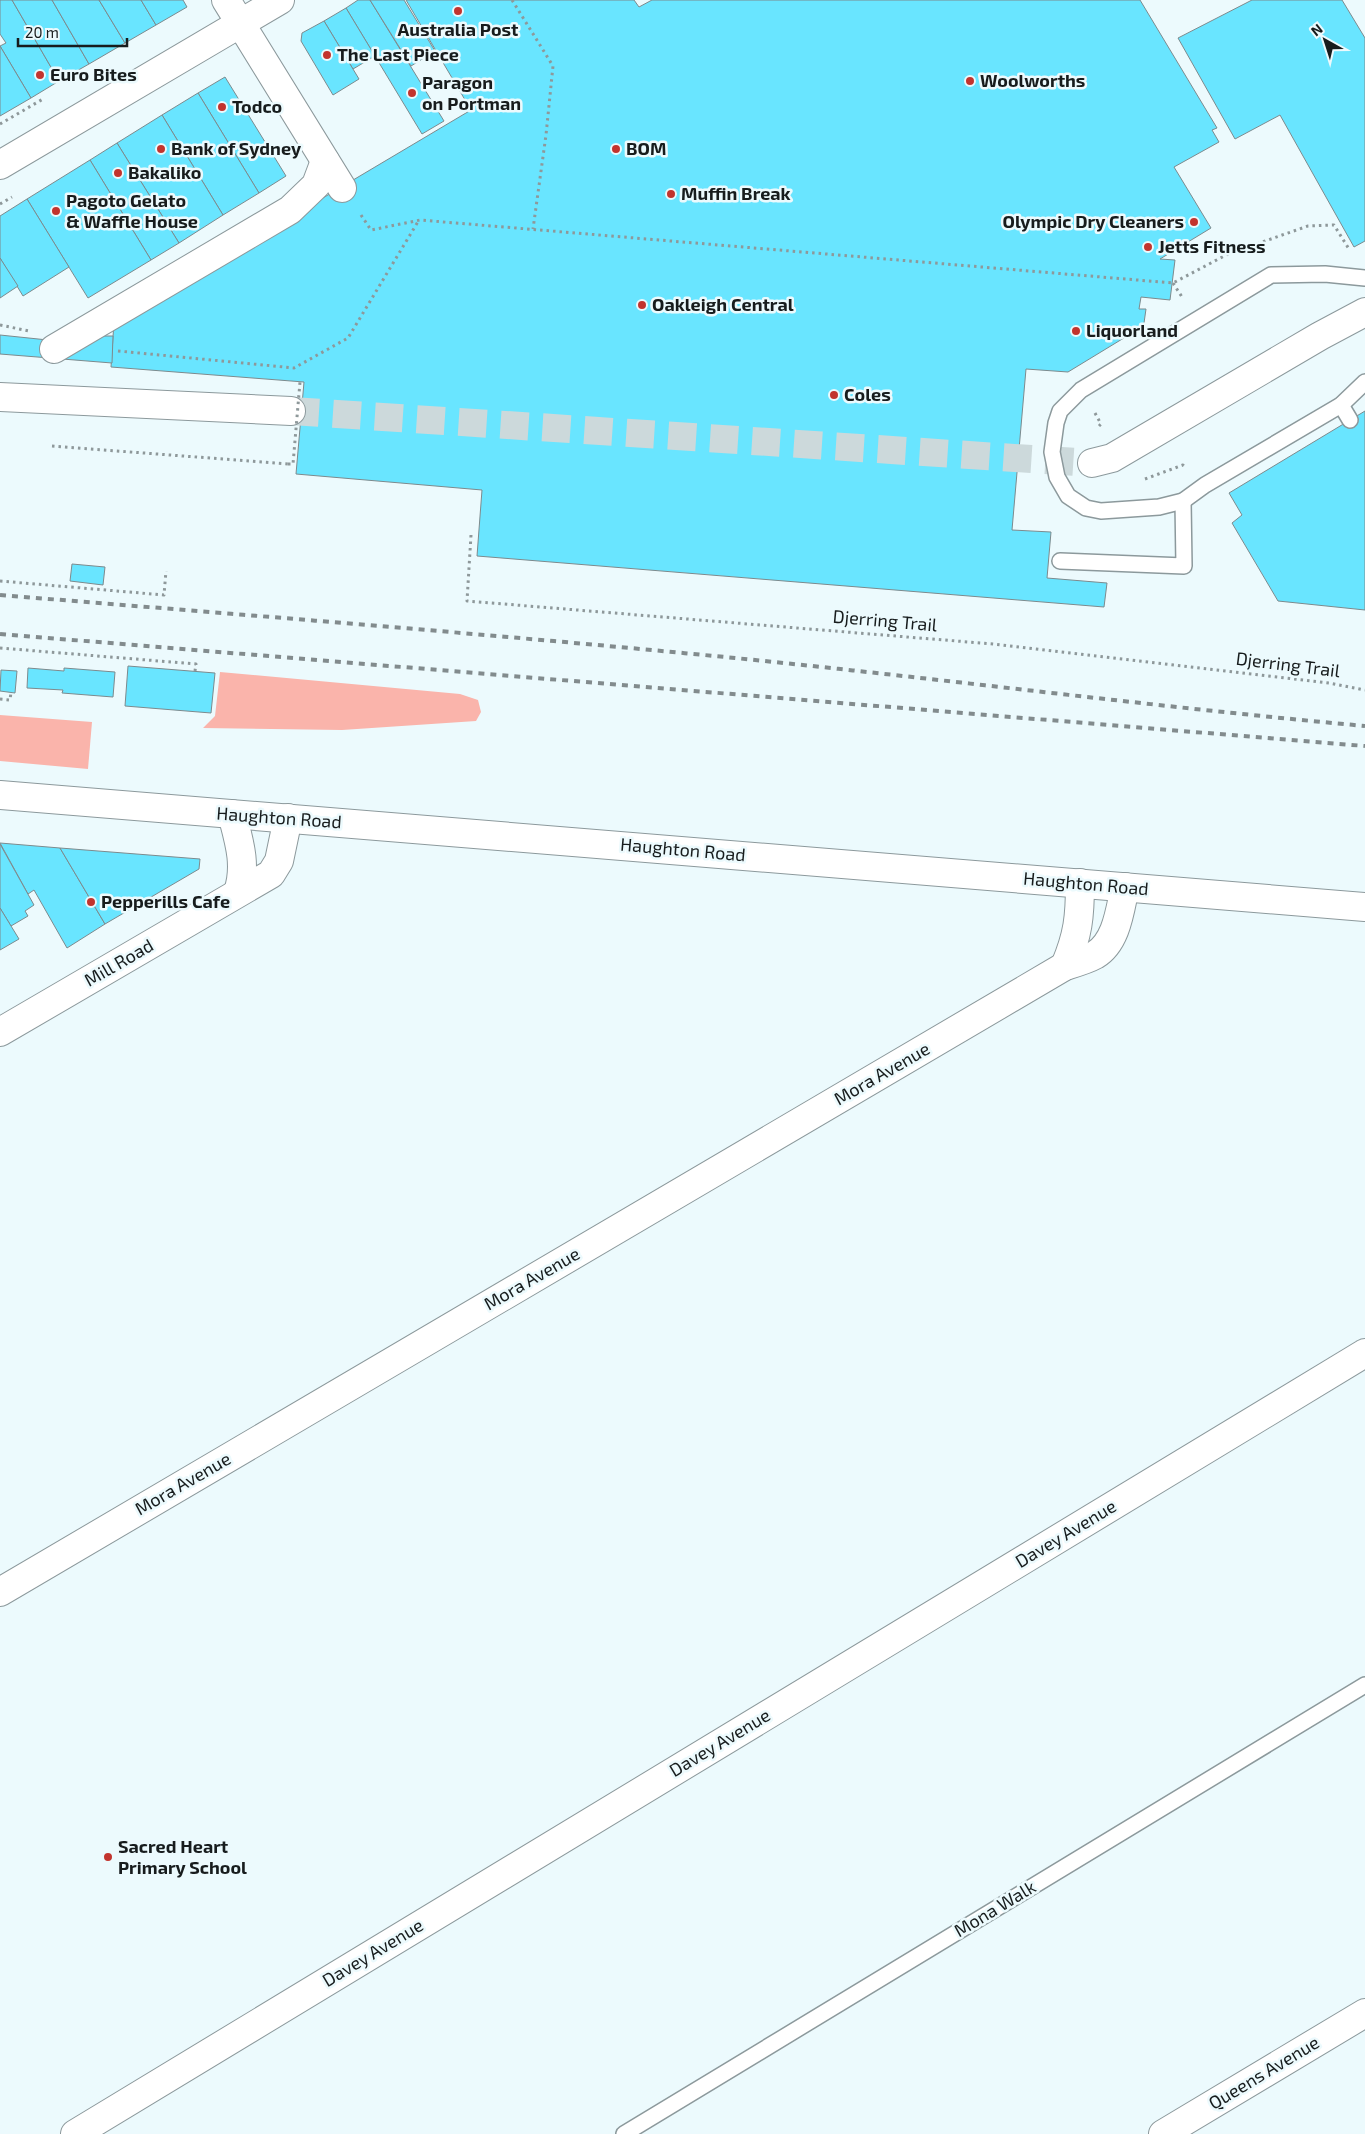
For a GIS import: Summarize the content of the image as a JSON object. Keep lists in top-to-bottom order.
{
  "streets": {
    "street": [
      "Haughton Road",
      "Mill Road",
      "Mora Avenue",
      "Davey Avenue",
      "Queens Avenue"
    ],
    "lane": ["Mona Walk"],
    "path": ["Djerring Trail"]
  },
  "crossings": [
    ["Haughton Road", "Mill Road"],
    ["Haughton Road", "Mora Avenue"]
  ],
  "places": [
    "Australia Post",
    "The Last Piece",
    "Euro Bites",
    "Woolworths",
    "Paragon on Portman",
    "Todco",
    "Bank of Sydney",
    "BOM",
    "Bakaliko",
    "Muffin Break",
    "Pagoto Gelato & Waffle House",
    "Olympic Dry Cleaners",
    "Jetts Fitness",
    "Oakleigh Central",
    "Liquorland",
    "Coles",
    "Pepperills Cafe",
    "Sacred Heart Primary School"
  ],
  "scale_bar": "20 m",
  "north": "top left"
}
